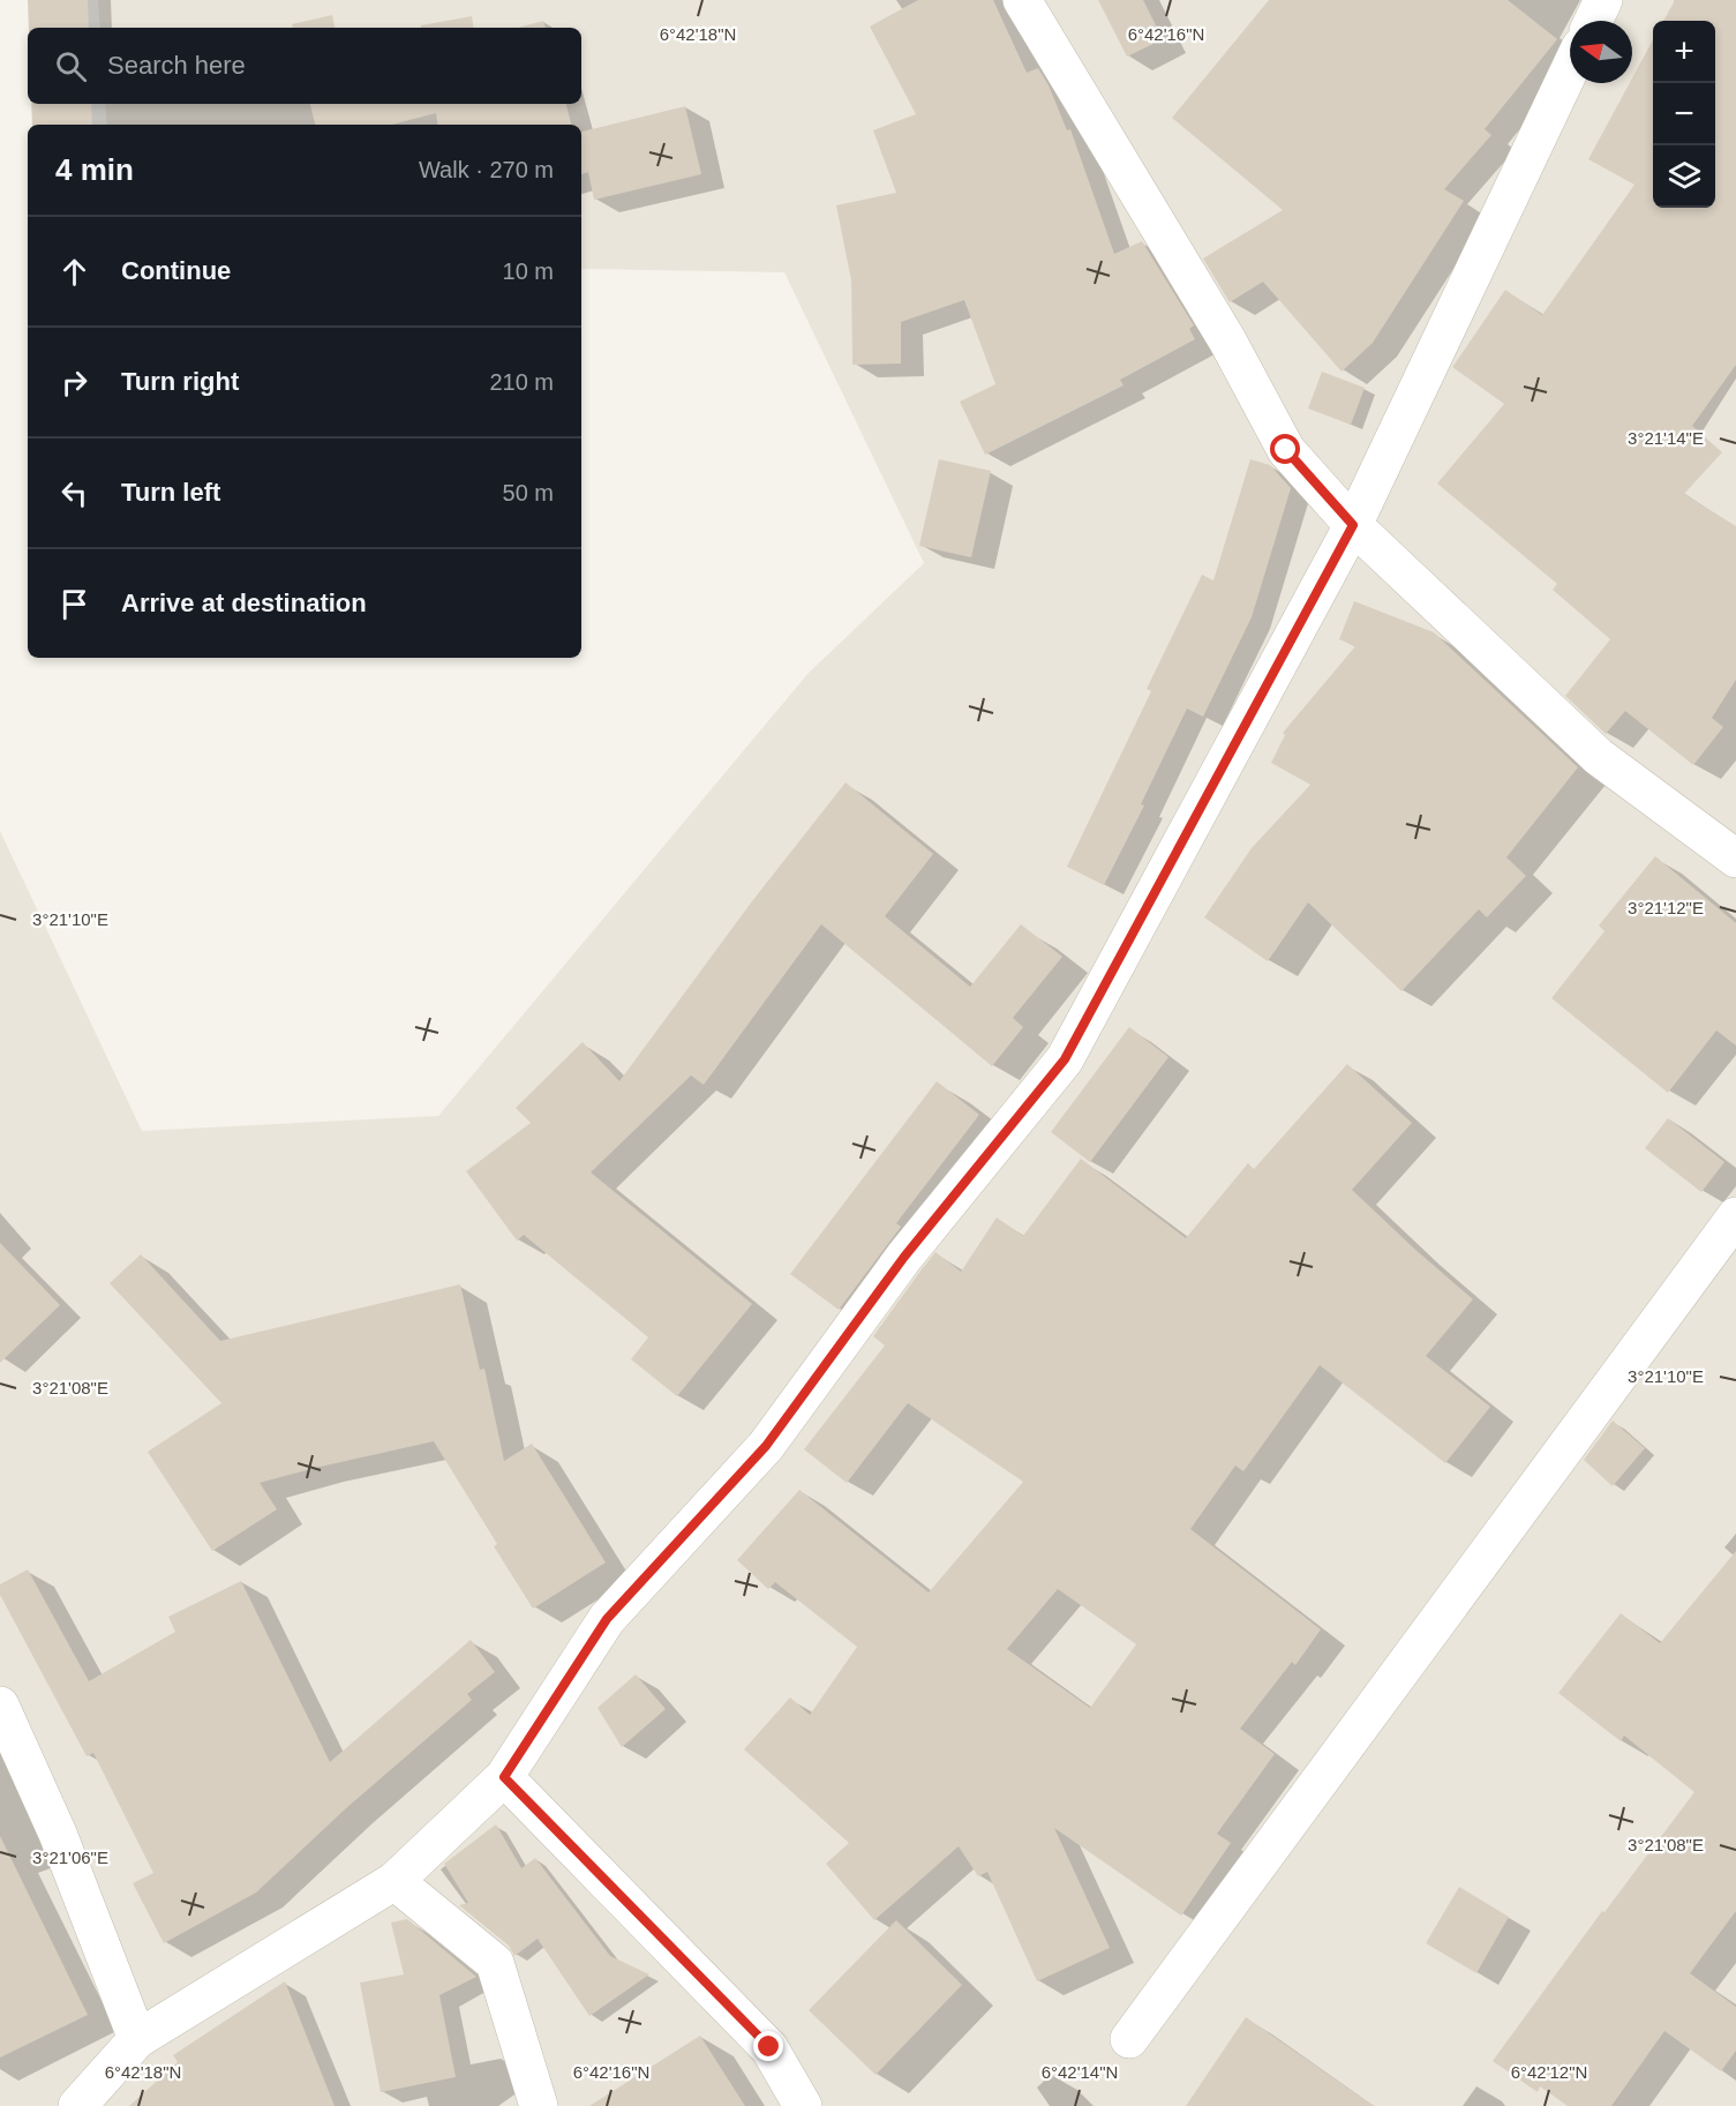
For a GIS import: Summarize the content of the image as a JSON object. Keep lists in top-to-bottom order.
{
  "north": "left",
  "page": {
    "map_buttons": ["+", "−"],
    "search": "Search here",
    "heading": ["4 min", "Walk · 270 m"],
    "list": [
      ["Continue", "10 m"],
      ["Turn right", "210 m"],
      ["Turn left", "50 m"],
      "Arrive at destination"
    ]
  },
  "coordinates": [
    "6°42'18\"N",
    "6°42'16\"N",
    "3°21'14\"E",
    "3°21'12\"E",
    "3°21'10\"E",
    "3°21'08\"E",
    "3°21'06\"E",
    "6°42'14\"N",
    "6°42'12\"N"
  ]
}
